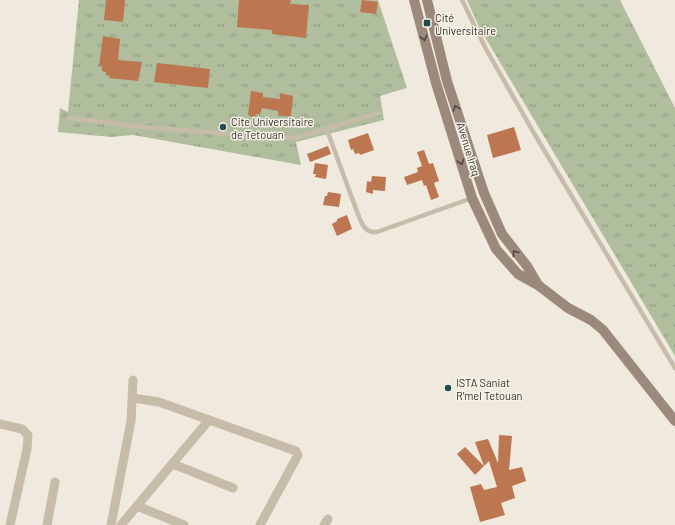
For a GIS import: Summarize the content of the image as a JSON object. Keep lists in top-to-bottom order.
{
  "streets": {
    "street": ["Avenue Iraq"]
  },
  "places": {
    "transit": ["Cité Universitaire"],
    "other": ["Cite Universitaire de Tetouan", "ISTA Saniat R’mel Tetouan"]
  }
}
